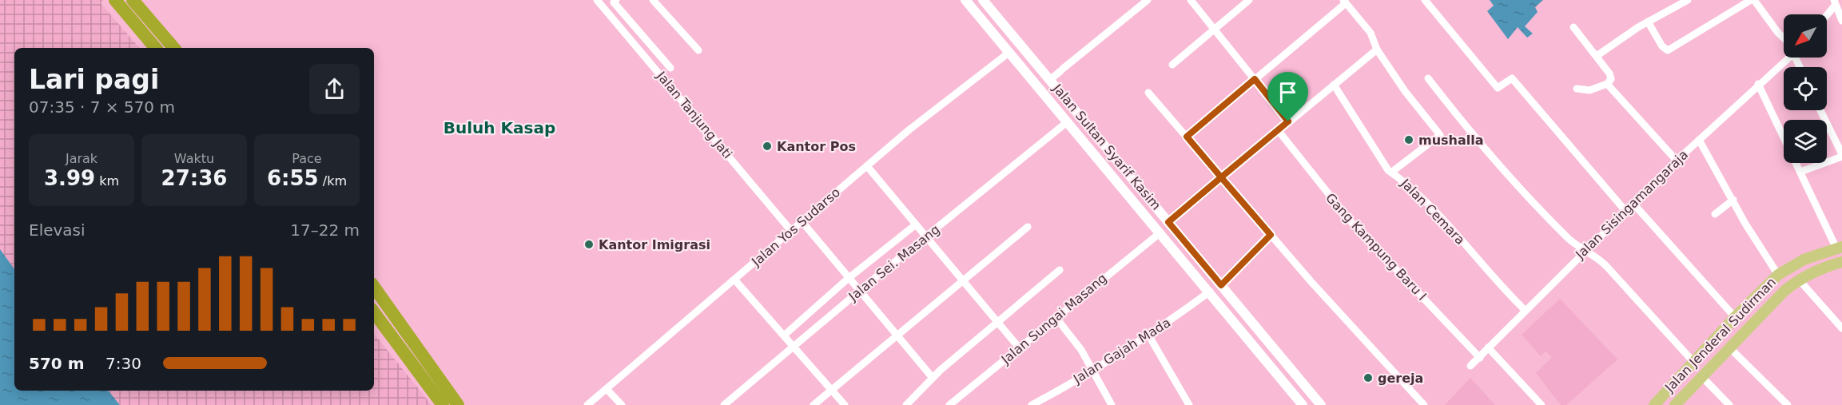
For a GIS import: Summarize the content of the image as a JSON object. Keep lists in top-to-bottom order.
{
  "streets": {
    "main road": ["Jalan Jenderal Sudirman"],
    "street": [
      "Jalan Tanjung Jati",
      "Jalan Sultan Syarif Kasim",
      "Jalan Sisingamangaraja",
      "Jalan Cemara",
      "Jalan Yos Sudarso",
      "Gang Kampung Baru I",
      "Jalan Sei. Masang",
      "Jalan Sungai Masang",
      "Jalan Gajah Mada"
    ]
  },
  "crossings": [
    ["Jalan Tanjung Jati", "Jalan Yos Sudarso"],
    ["Jalan Sultan Syarif Kasim", "Jalan Yos Sudarso"],
    ["Jalan Sultan Syarif Kasim", "Jalan Sei. Masang"],
    ["Jalan Sultan Syarif Kasim", "Jalan Sungai Masang"],
    ["Jalan Sultan Syarif Kasim", "Jalan Gajah Mada"],
    ["Jalan Sisingamangaraja", "Jalan Cemara"],
    ["Jalan Sisingamangaraja", "Gang Kampung Baru I"]
  ],
  "districts": ["Buluh Kasap"],
  "places": [
    "mushalla",
    "Kantor Pos",
    "Kantor Imigrasi",
    "gereja"
  ],
  "north": "bottom left",
  "page": {
    "heading": ["Lari pagi", "07:35 · 7 × 570 m"],
    "stats": [
      ["Jarak", "3.99 km"],
      ["Waktu", "27:36"],
      ["Pace", "6:55 /km"]
    ],
    "chart": ["Elevasi", "17–22 m"],
    "list": [
      {
        "name": "570 m",
        "note": "7:30"
      }
    ]
  }
}
